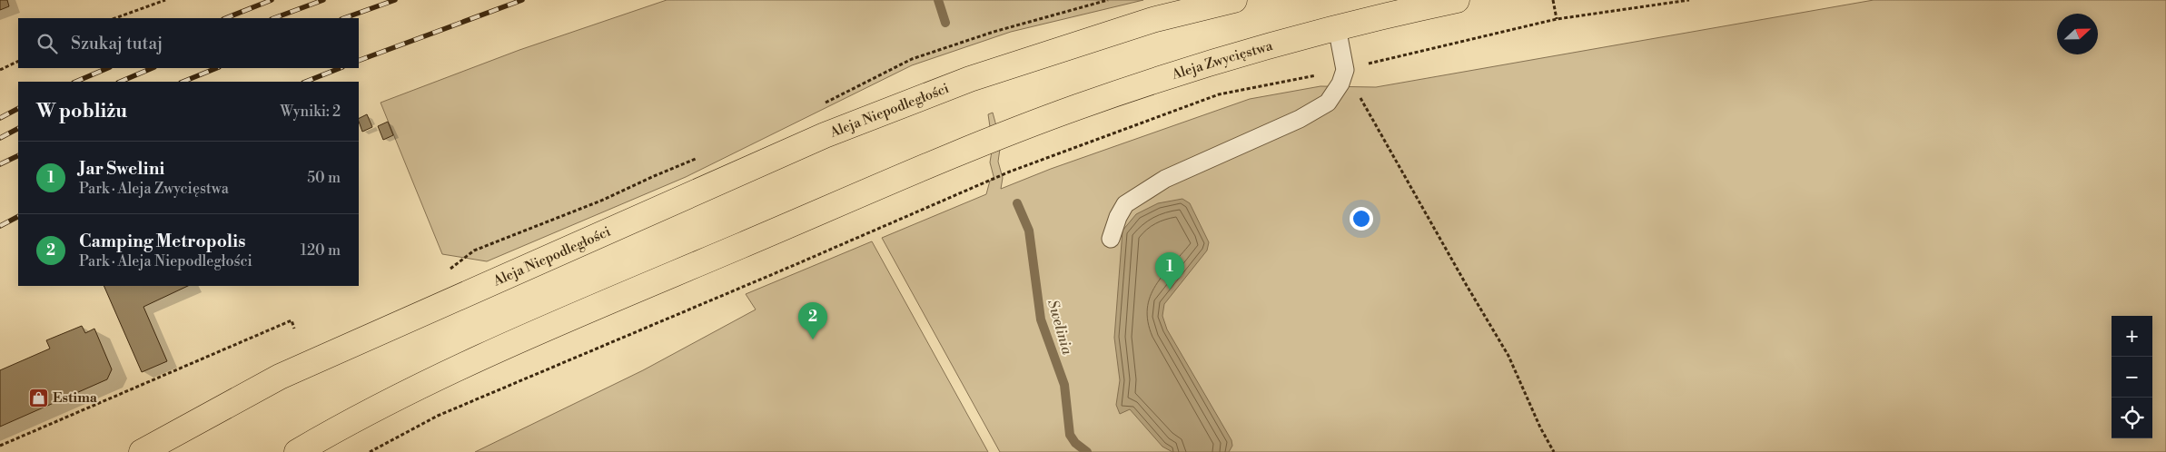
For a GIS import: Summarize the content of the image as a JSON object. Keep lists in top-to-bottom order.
{
  "streets": {
    "main road": ["Aleja Zwycięstwa", "Aleja Niepodległości"]
  },
  "water": ["Swelinia"],
  "places": {
    "shop": ["Estima"]
  },
  "north": "right",
  "page": {
    "search": "Szukaj tutaj",
    "heading": ["W pobliżu", "Wyniki: 2"],
    "list": [
      {
        "mark": "1",
        "name": "Jar Swelini",
        "note": "Park · Aleja Zwycięstwa",
        "value": "50 m"
      },
      {
        "mark": "2",
        "name": "Camping Metropolis",
        "note": "Park · Aleja Niepodległości",
        "value": "120 m"
      }
    ],
    "pins": ["1", "2"],
    "map_buttons": ["+", "−"]
  }
}
